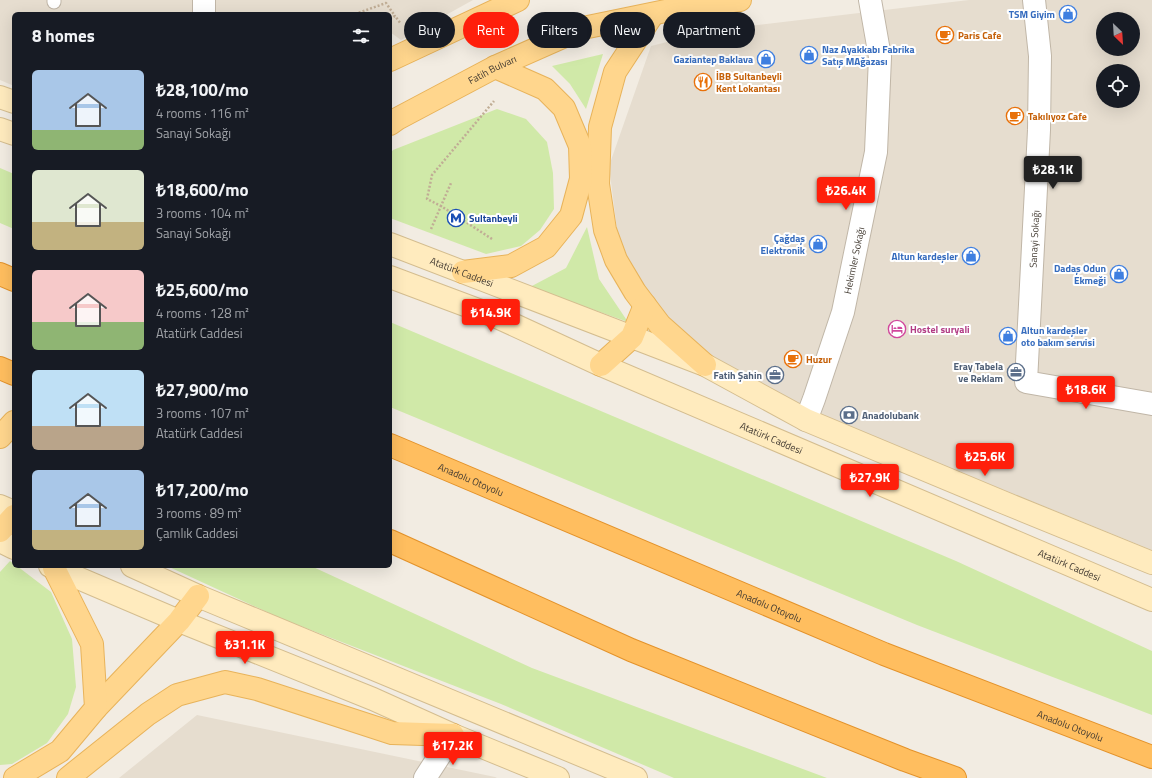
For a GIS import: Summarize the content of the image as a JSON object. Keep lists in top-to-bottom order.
{
  "streets": {
    "highway": ["Anadolu Otoyolu"],
    "main road": ["Fatih Bulvarı"],
    "street": ["Sanayi Sokağı", "Hekimler Sokağı", "Atatürk Caddesi"]
  },
  "crossings": [
    ["Hekimler Sokağı", "Atatürk Caddesi"]
  ],
  "places": {
    "shop": [
      "TSM Giyim",
      "Naz Ayakkabı Fabrika Satış MAğazası",
      "Gaziantep Baklava",
      "Çağdaş Elektronik",
      "Altun kardeşler",
      "Dadaş Odun Ekmeği",
      "Altun kardeşler oto bakım servisi"
    ],
    "cafe": ["Paris Cafe", "Takılıyoz Cafe", "Huzur"],
    "restaurant": ["İBB Sultanbeyli Kent Lokantası"],
    "metro station": ["Sultanbeyli"],
    "hotel": ["Hostel suryali"],
    "office": ["Eray Tabela ve Reklam", "Fatih Şahin"],
    "bank": ["Anadolubank"]
  },
  "north": "bottom right",
  "page": {
    "chip": [
      "Buy",
      "Rent",
      "Filters",
      "New",
      "Apartment"
    ],
    "heading": "8 homes",
    "list": [
      {
        "name": "₺28,100/mo",
        "note": "4 rooms · 116 m² · Sanayi Sokağı"
      },
      {
        "name": "₺18,600/mo",
        "note": "3 rooms · 104 m² · Sanayi Sokağı"
      },
      {
        "name": "₺25,600/mo",
        "note": "4 rooms · 128 m² · Atatürk Caddesi"
      },
      {
        "name": "₺27,900/mo",
        "note": "3 rooms · 107 m² · Atatürk Caddesi"
      },
      {
        "name": "₺17,200/mo",
        "note": "3 rooms · 89 m² · Çamlık Caddesi"
      }
    ],
    "price": [
      "₺28.1K",
      "₺26.4K",
      "₺14.9K",
      "₺18.6K",
      "₺25.6K",
      "₺27.9K",
      "₺31.1K",
      "₺17.2K"
    ]
  }
}
